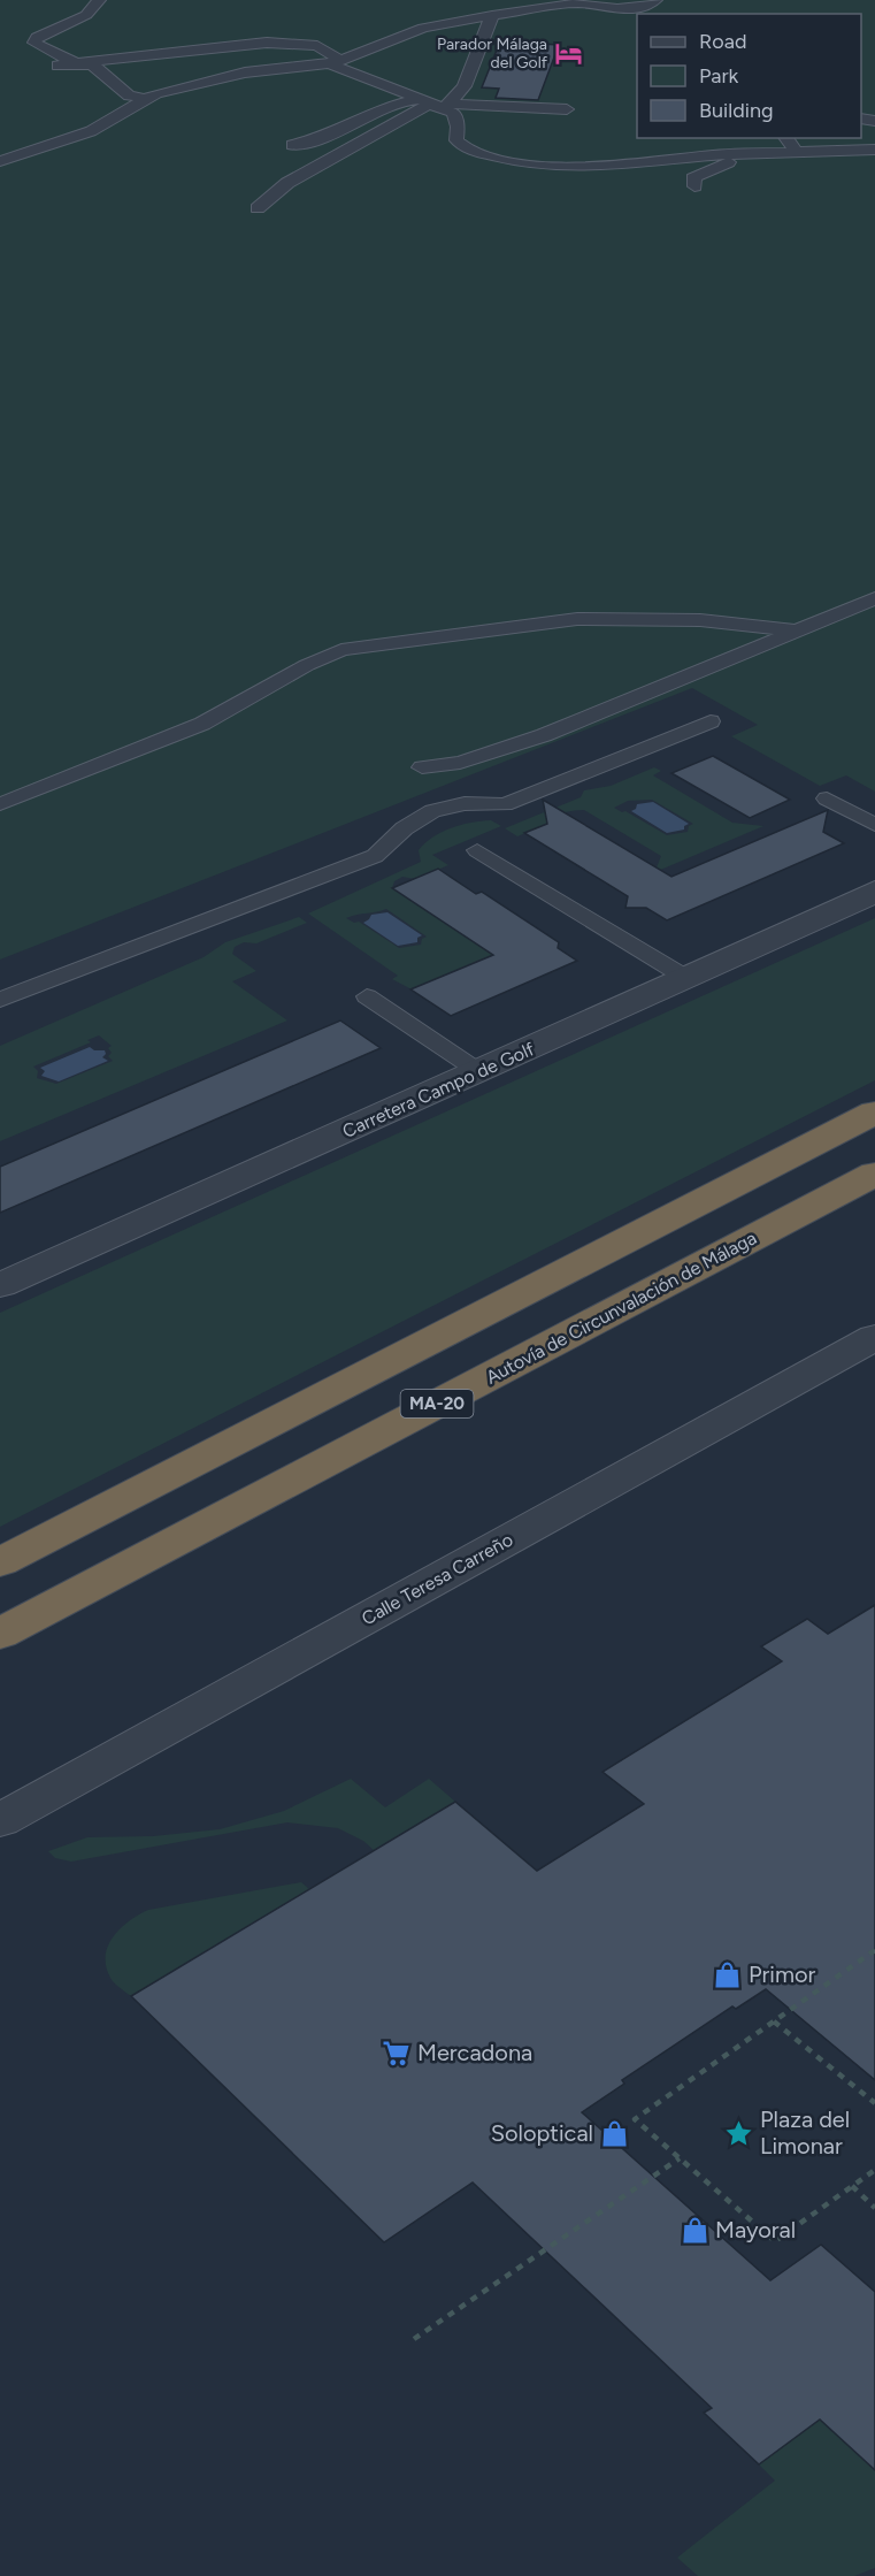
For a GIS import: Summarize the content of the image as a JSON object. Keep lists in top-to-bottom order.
{
  "streets": {
    "highway": ["Autovía de Circunvalación de Málaga", "MA-20"],
    "street": ["Carretera Campo de Golf", "Calle Teresa Carreño"]
  },
  "places": {
    "hotel": ["Parador Málaga del Golf"],
    "shop": ["Primor", "Soloptical", "Mayoral"],
    "supermarket": ["Mercadona"],
    "place": ["Plaza del Limonar"]
  },
  "legend": ["Road", "Park", "Building"]
}
